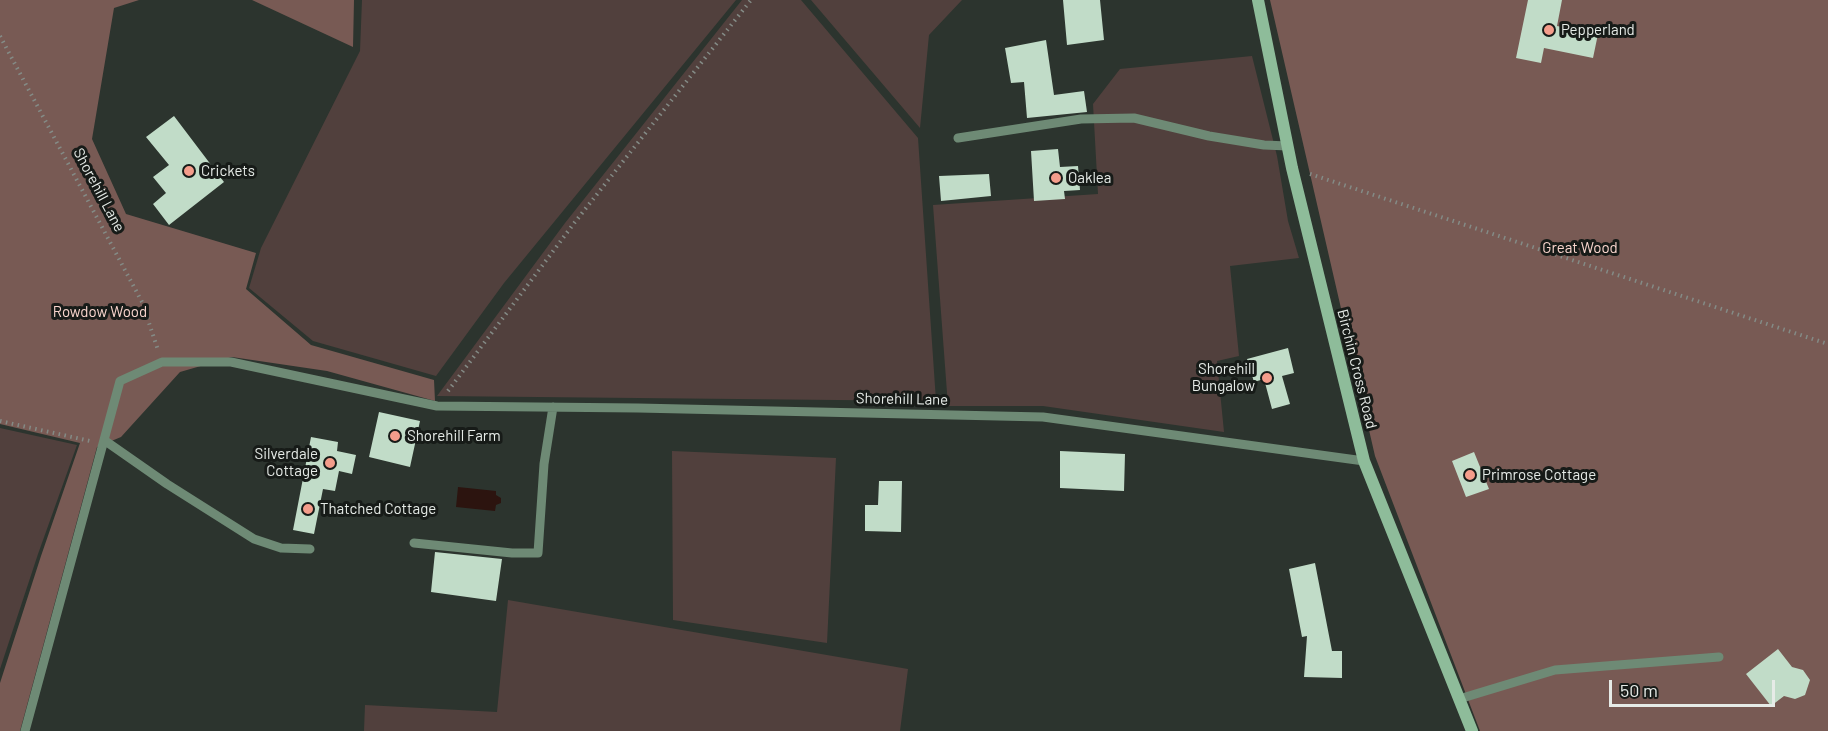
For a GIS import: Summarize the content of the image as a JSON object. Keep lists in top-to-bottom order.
{
  "streets": {
    "street": ["Birchin Cross Road"],
    "lane": ["Shorehill Lane"]
  },
  "crossings": [
    ["Shorehill Lane", "Birchin Cross Road"]
  ],
  "parks": ["Great Wood", "Rowdow Wood"],
  "places": [
    "Pepperland",
    "Crickets",
    "Oaklea",
    "Shorehill Bungalow",
    "Shorehill Farm",
    "Silverdale Cottage",
    "Primrose Cottage",
    "Thatched Cottage"
  ],
  "scale_bar": "50 m"
}
